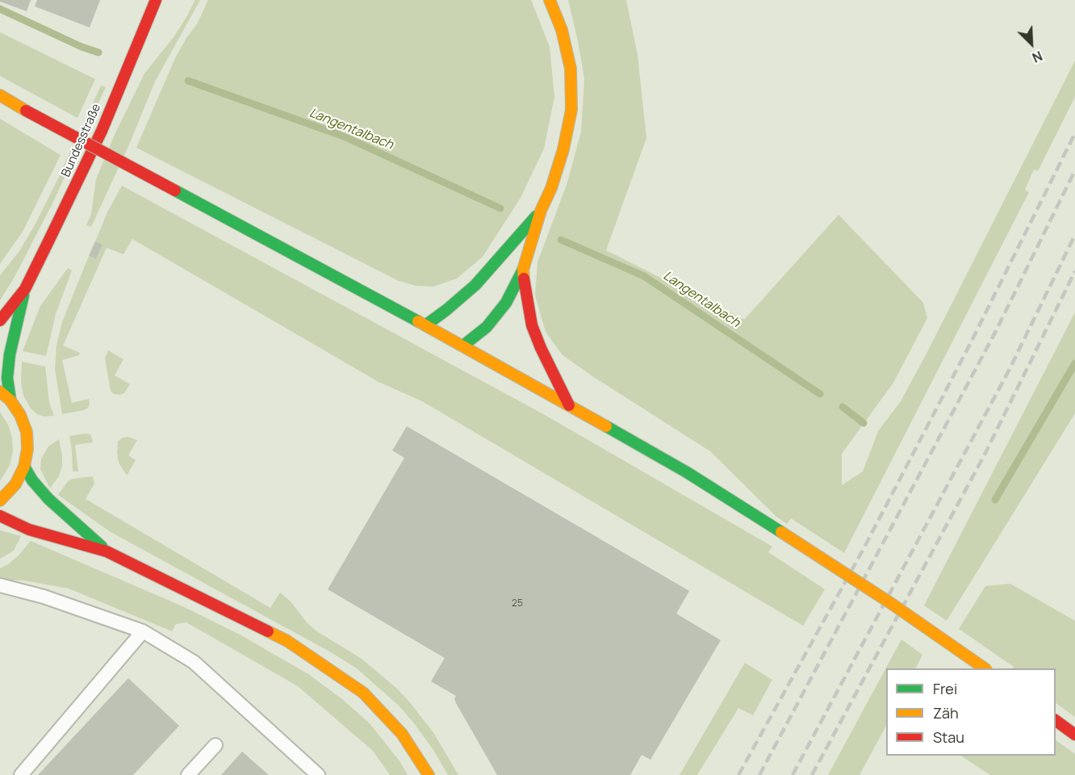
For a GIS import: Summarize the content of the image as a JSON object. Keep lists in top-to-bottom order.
{
  "streets": {
    "main road": ["Bundesstraße"]
  },
  "water": ["Langentalbach"],
  "house_numbers": ["25"],
  "legend": ["Frei", "Zäh", "Stau"],
  "north": "bottom right"
}
